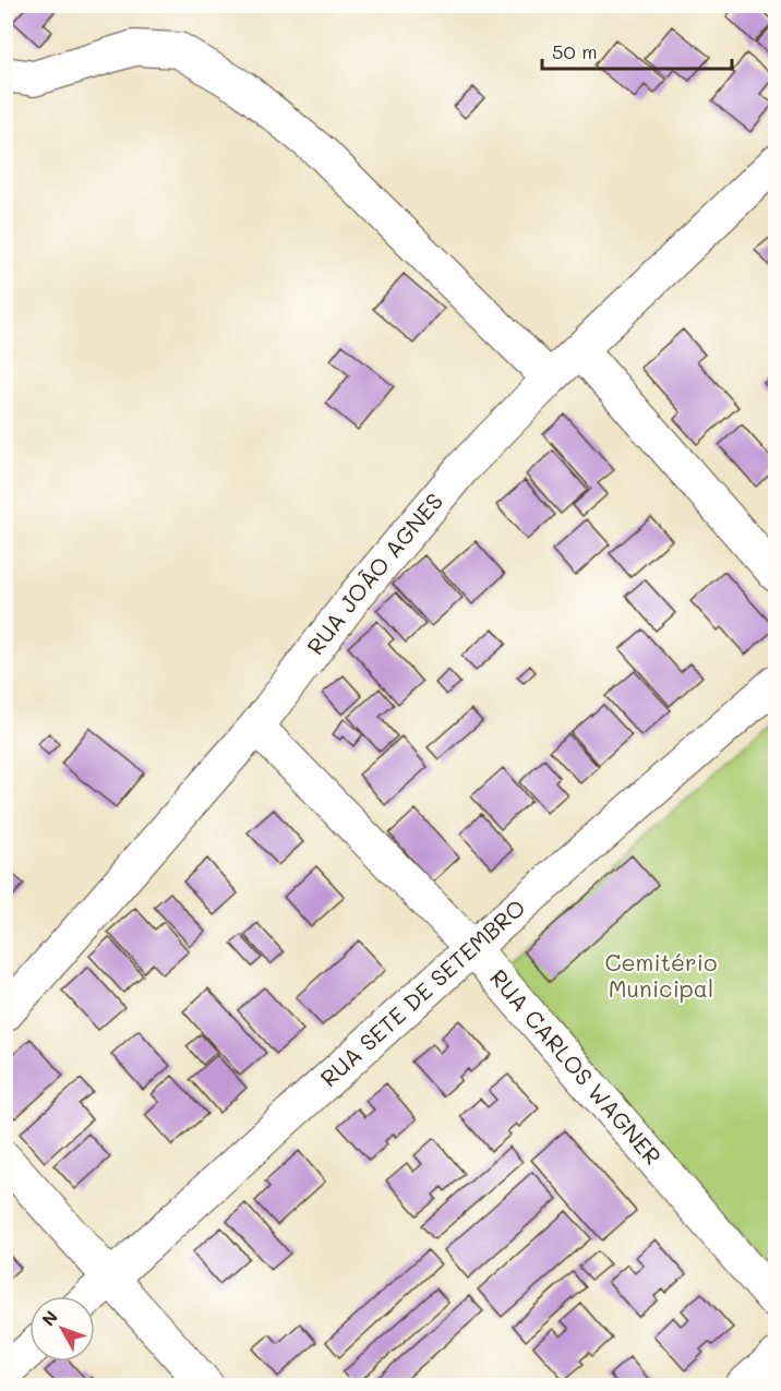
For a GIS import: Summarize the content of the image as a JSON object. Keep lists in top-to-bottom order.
{
  "streets": {
    "street": ["RUA JOÃO AGNES", "RUA SETE DE SETEMBRO", "RUA CARLOS WAGNER"]
  },
  "crossings": [
    ["RUA JOÃO AGNES", "RUA CARLOS WAGNER"],
    ["RUA SETE DE SETEMBRO", "RUA CARLOS WAGNER"]
  ],
  "parks": ["Cemitério Municipal"],
  "scale_bar": "50 m",
  "north": "top left"
}
